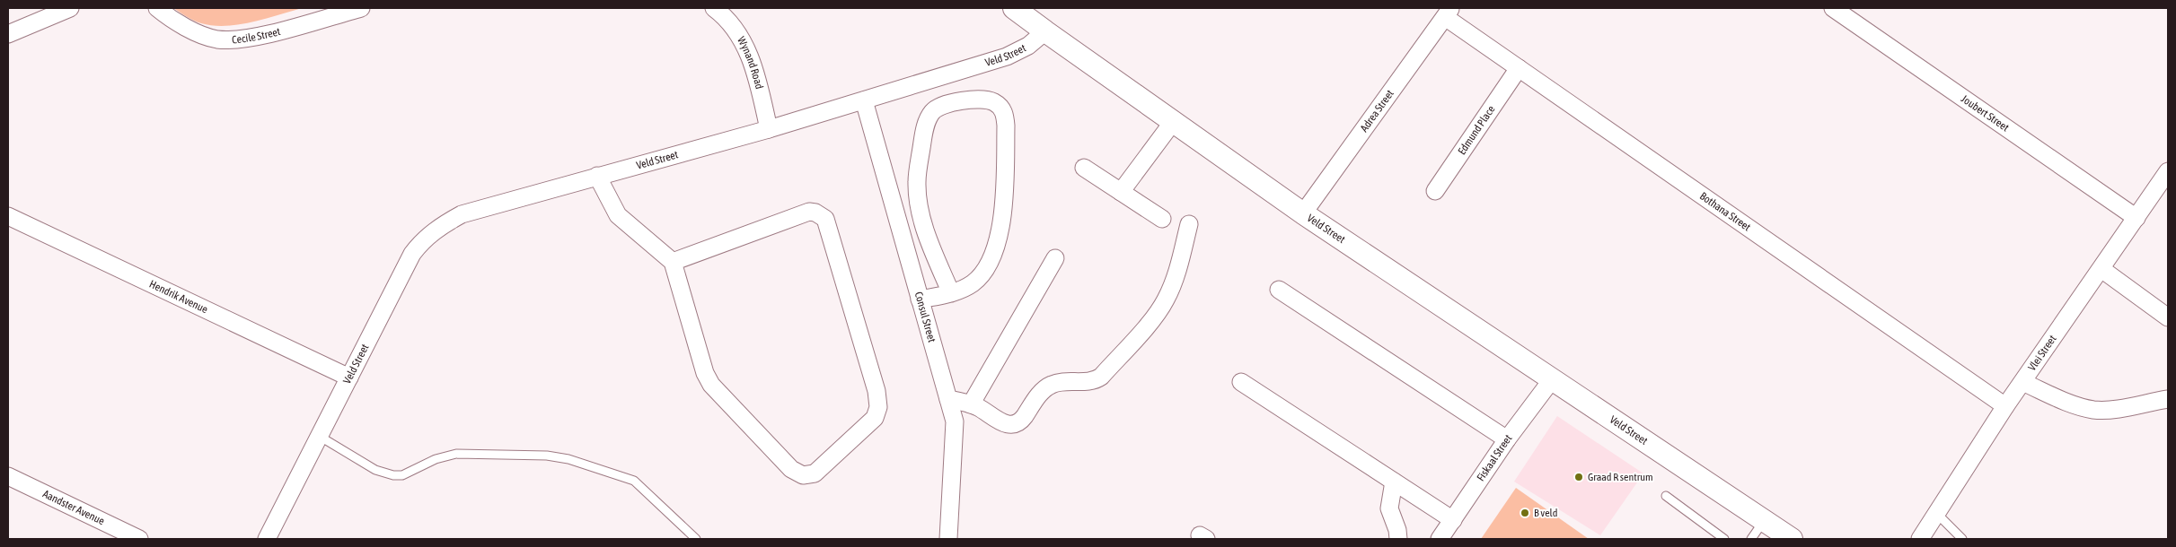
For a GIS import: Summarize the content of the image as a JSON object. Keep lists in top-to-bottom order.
{
  "streets": {
    "street": [
      "Cecile Street",
      "Veld Street",
      "Wynand Road",
      "Adrea Street",
      "Joubert Street",
      "Edmund Place",
      "Bothana Street",
      "Hendrik Avenue",
      "Consul Street",
      "Vlei Street",
      "Fiskaal Street",
      "Aandster Avenue"
    ]
  },
  "crossings": [
    ["Veld Street", "Wynand Road"],
    ["Veld Street", "Adrea Street"],
    ["Veld Street", "Hendrik Avenue"],
    ["Veld Street", "Consul Street"],
    ["Veld Street", "Fiskaal Street"],
    ["Adrea Street", "Bothana Street"],
    ["Joubert Street", "Vlei Street"],
    ["Edmund Place", "Bothana Street"],
    ["Bothana Street", "Vlei Street"]
  ],
  "places": ["Graad R sentrum", "B veld"]
}
